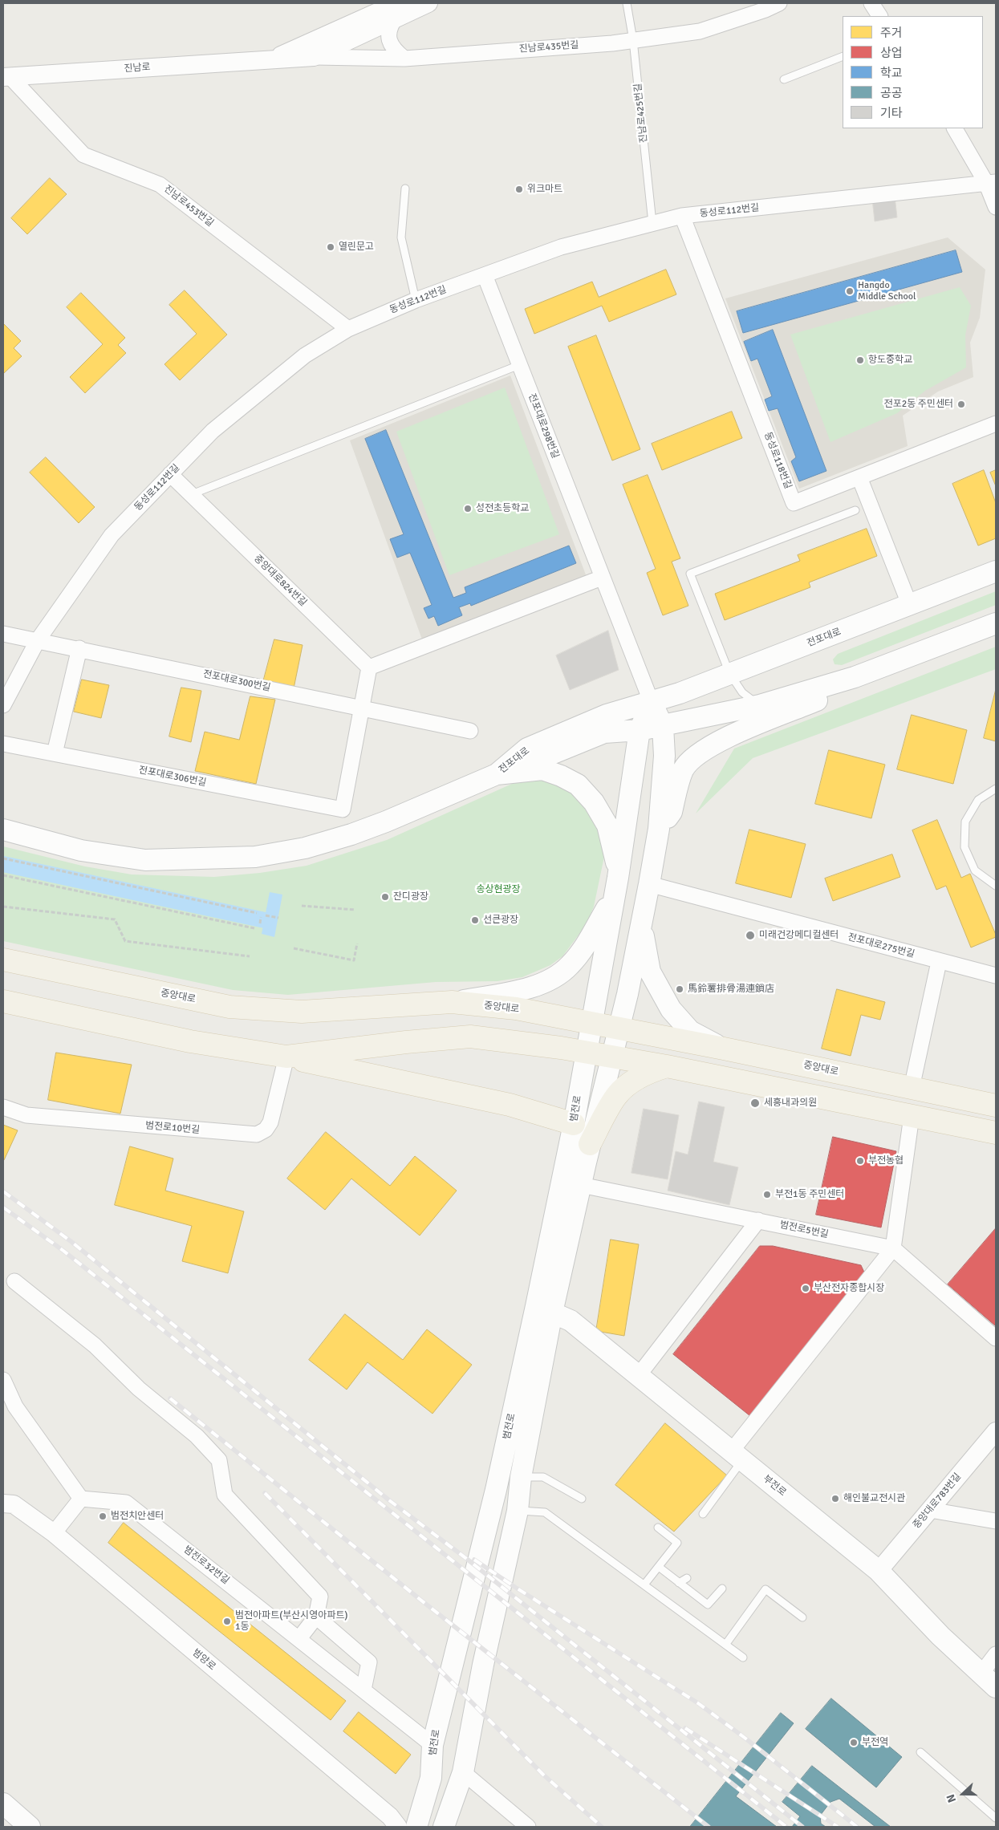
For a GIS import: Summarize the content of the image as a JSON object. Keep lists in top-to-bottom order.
{
  "streets": {
    "main road": [
      "전포대로",
      "중앙대로",
      "범전로",
      "부전로"
    ],
    "street": [
      "진남로435번길",
      "진남로",
      "진남로453번길",
      "동성로112번길",
      "전포대로298번길",
      "동성로118번길",
      "중앙대로824번길",
      "전포대로300번길",
      "전포대로306번길",
      "전포대로275번길",
      "범전로10번길",
      "범전로5번길",
      "중앙대로783번길",
      "범전로32번길",
      "범양로"
    ],
    "lane": ["진남로425번길"]
  },
  "crossings": [
    ["진남로435번길", "진남로"],
    ["진남로435번길", "진남로425번길"],
    ["진남로", "진남로453번길"],
    ["진남로425번길", "동성로112번길"],
    ["진남로453번길", "동성로112번길"],
    ["동성로112번길", "전포대로298번길"],
    ["동성로112번길", "동성로118번길"],
    ["동성로112번길", "중앙대로824번길"],
    ["동성로112번길", "전포대로300번길"],
    ["전포대로298번길", "전포대로"],
    ["중앙대로", "범전로"],
    ["범전로", "범전로5번길"],
    ["범전로", "부전로"],
    ["범전로", "범전로32번길"],
    ["부전로", "중앙대로783번길"]
  ],
  "parks": ["송상현광장"],
  "places": [
    "위크마트",
    "열린문고",
    "Hangdo Middle School",
    "항도중학교",
    "전포2동 주민센터",
    "성전초등학교",
    "잔디광장",
    "선큰광장",
    "미래건강메디컬센터",
    "馬鈴薯排骨湯連鎖店",
    "세흥내과의원",
    "부전농협",
    "부전1동 주민센터",
    "부산전자종합시장",
    "해인불교전시관",
    "범전치안센터",
    "범전아파트(부산시영아파트) 1동",
    "부전역"
  ],
  "legend": [
    "주거",
    "상업",
    "학교",
    "공공",
    "기타"
  ],
  "north": "left"
}
